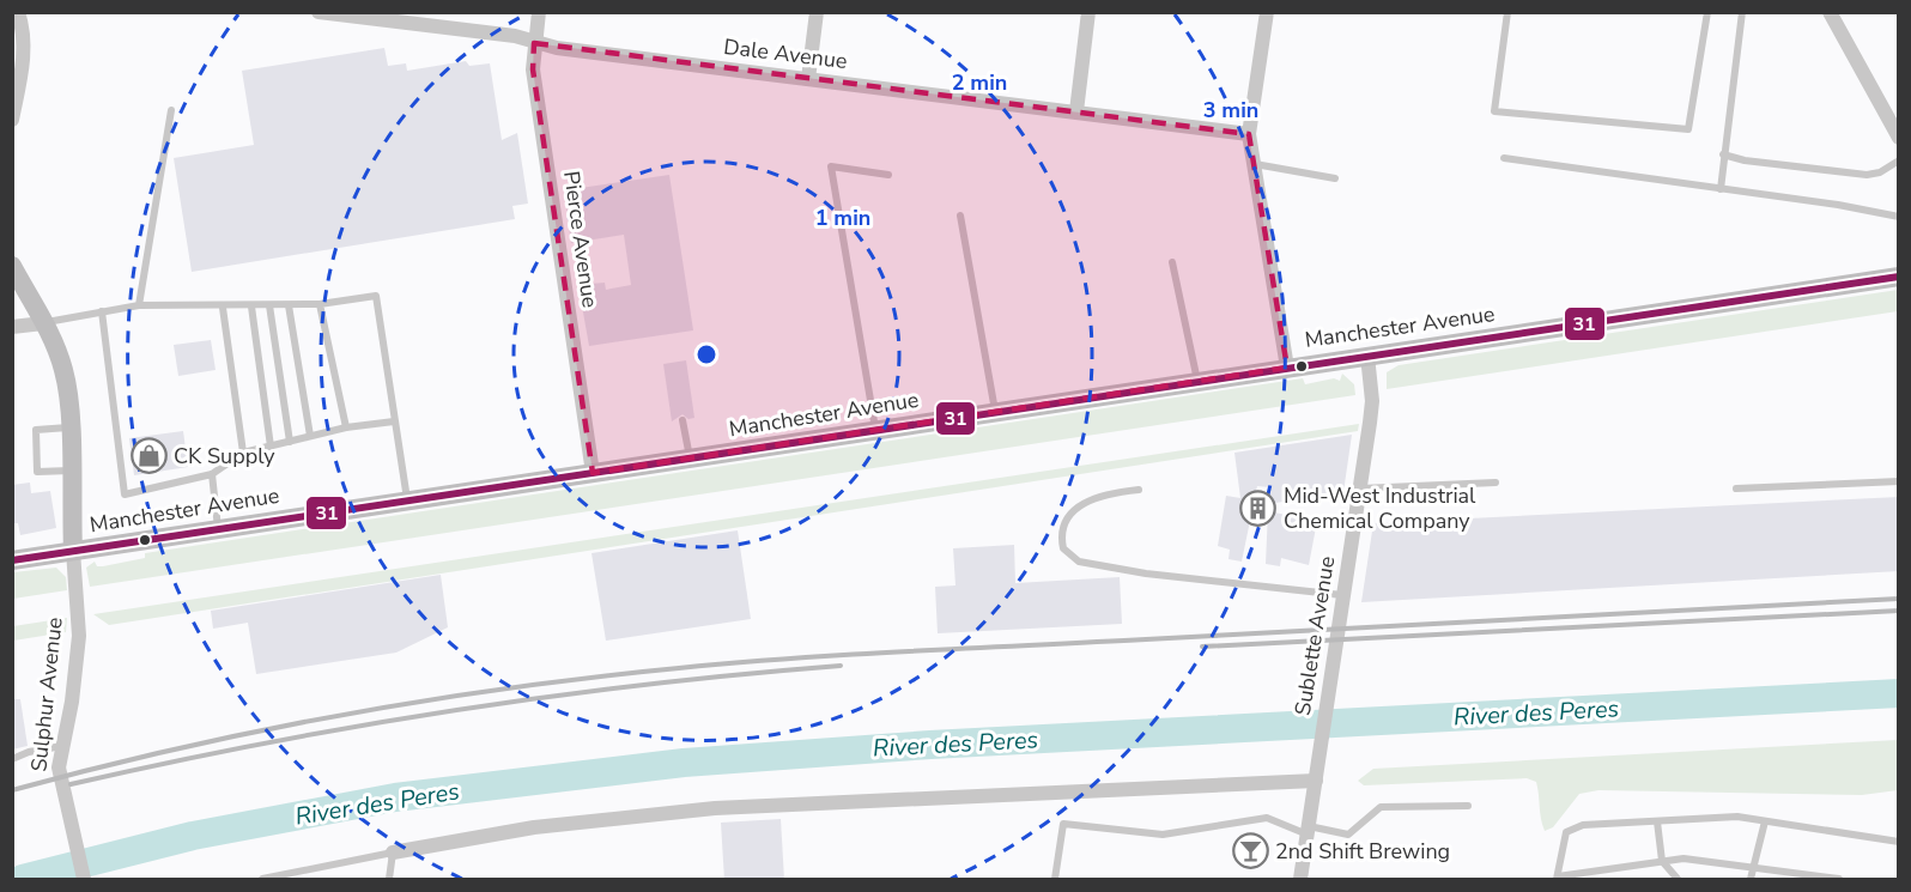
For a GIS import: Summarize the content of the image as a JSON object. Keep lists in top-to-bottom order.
{
  "streets": {
    "main road": ["Manchester Avenue", "Sulphur Avenue"],
    "street": ["Dale Avenue", "Pierce Avenue", "Sublette Avenue"]
  },
  "crossings": [
    ["Dale Avenue", "Pierce Avenue"],
    ["Pierce Avenue", "Manchester Avenue"],
    ["Manchester Avenue", "Sublette Avenue"],
    ["Manchester Avenue", "Sulphur Avenue"]
  ],
  "water": ["River des Peres"],
  "places": {
    "shop": ["CK Supply"],
    "building": ["Mid-West Industrial Chemical Company"],
    "bar": ["2nd Shift Brewing"]
  },
  "lines": ["transit line 31"],
  "rings": ["2 min", "3 min", "1 min"]
}
